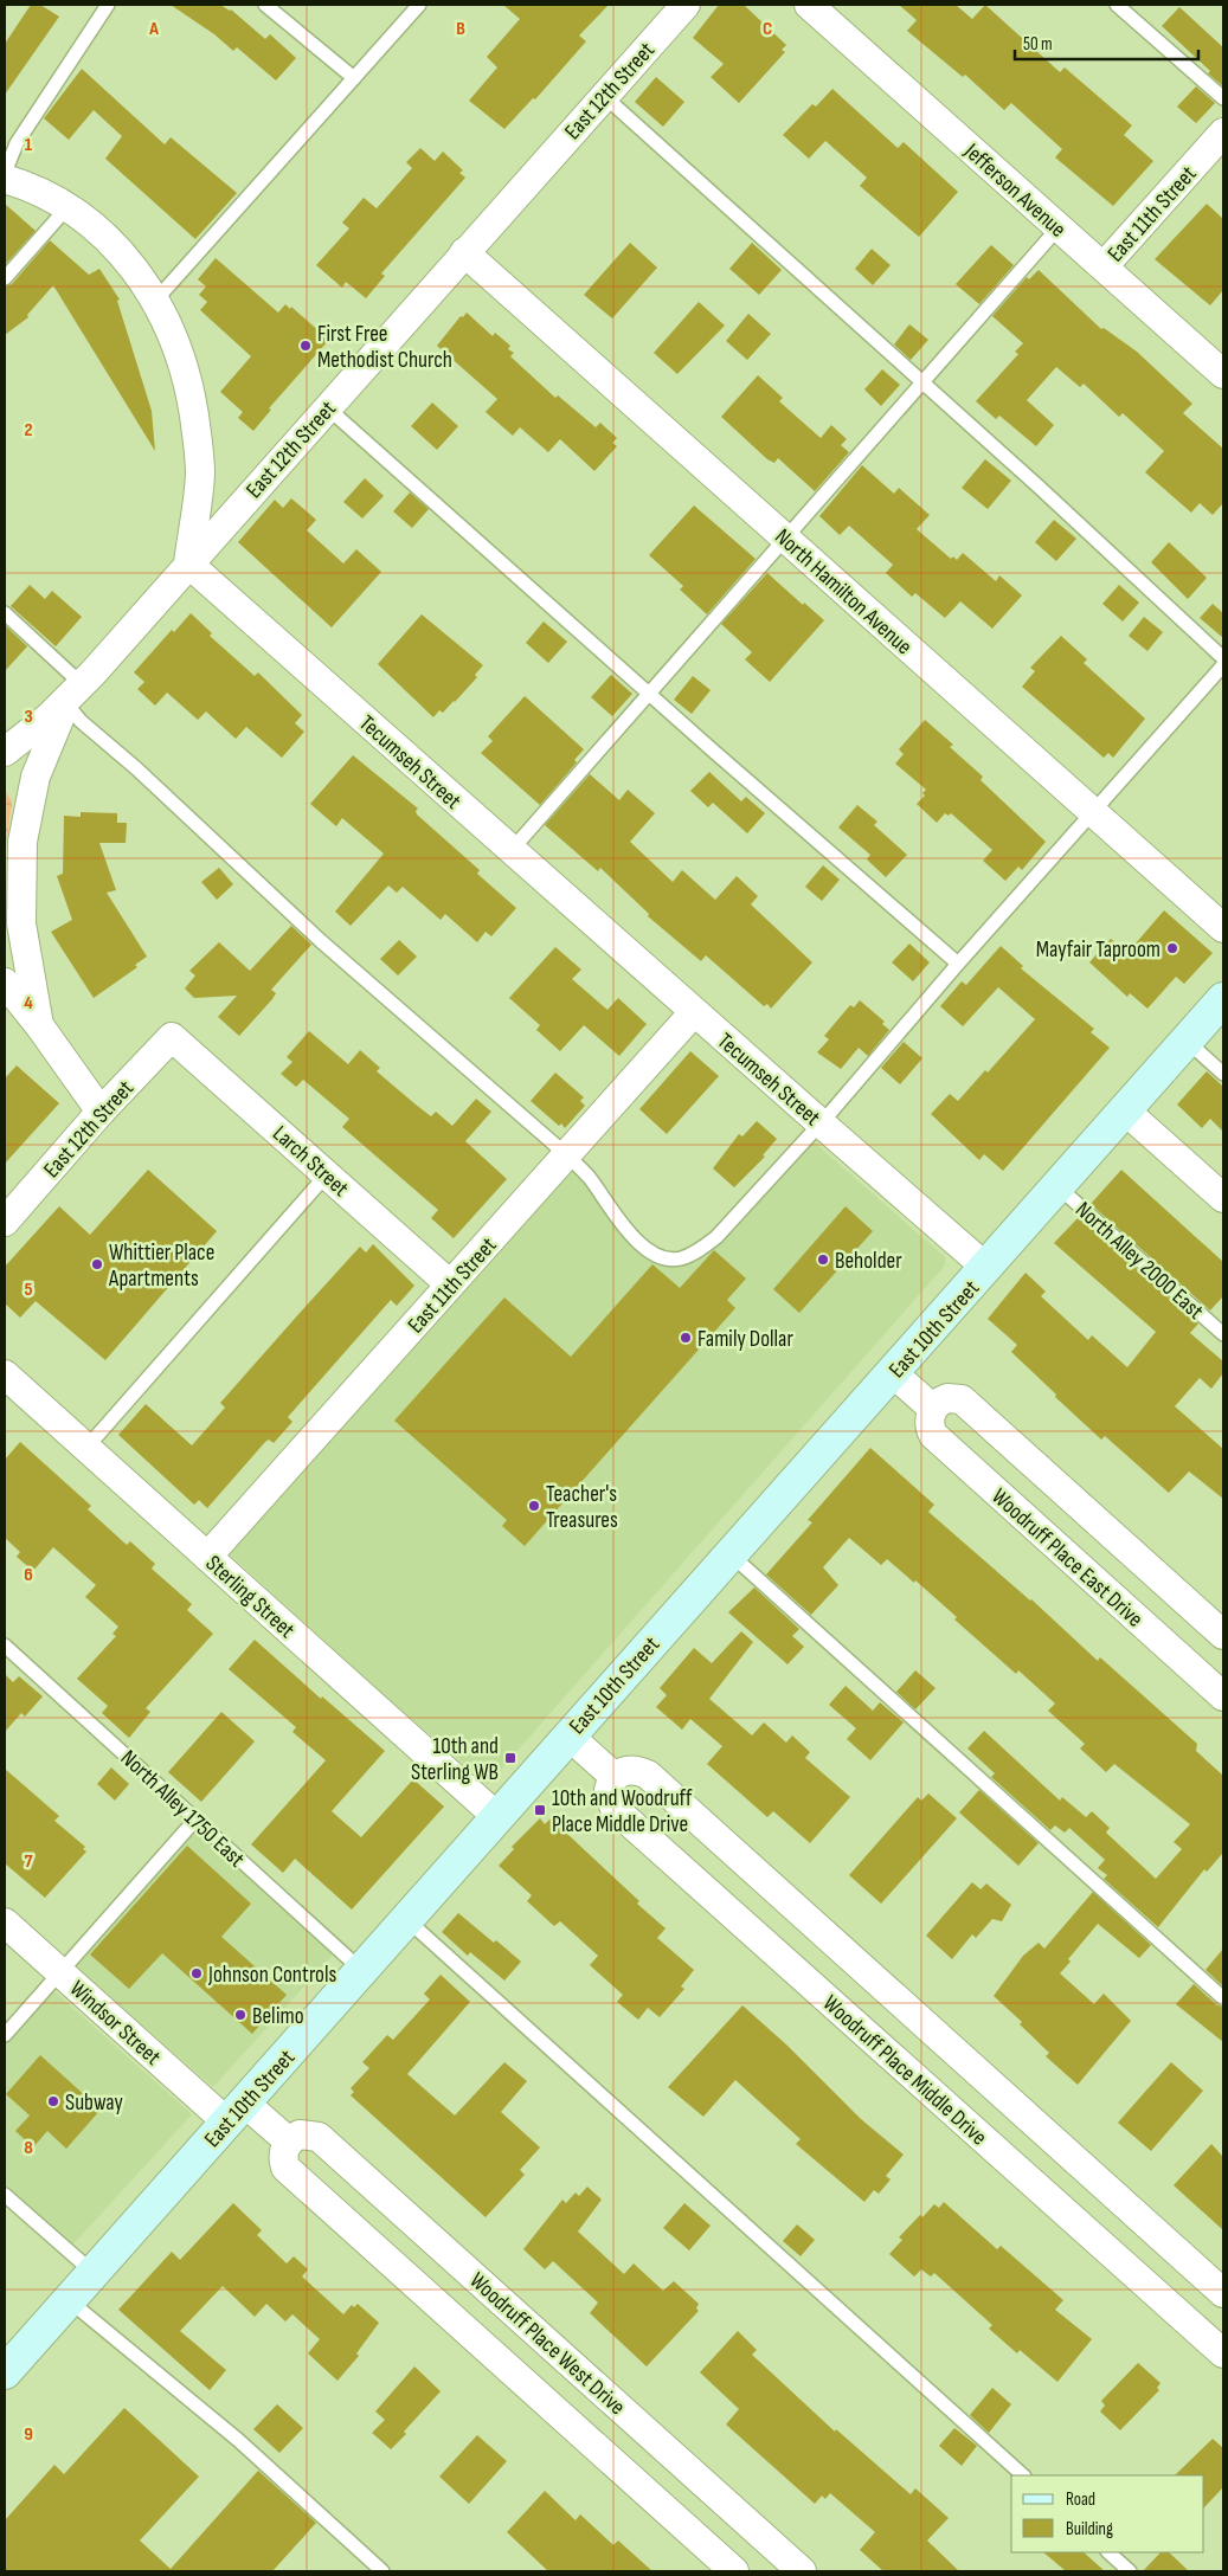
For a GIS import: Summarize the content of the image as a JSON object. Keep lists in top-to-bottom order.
{
  "streets": {
    "main road": ["East 10th Street"],
    "street": [
      "East 12th Street",
      "Jefferson Avenue",
      "East 11th Street",
      "North Hamilton Avenue",
      "Tecumseh Street",
      "Larch Street",
      "Woodruff Place East Drive",
      "Sterling Street",
      "Windsor Street",
      "Woodruff Place Middle Drive",
      "Woodruff Place West Drive"
    ],
    "lane": ["North Alley 2000 East", "North Alley 1750 East"]
  },
  "crossings": [
    ["East 12th Street", "North Hamilton Avenue"],
    ["East 12th Street", "Tecumseh Street"],
    ["East 12th Street", "Larch Street"],
    ["Jefferson Avenue", "East 11th Street"],
    ["East 11th Street", "Tecumseh Street"],
    ["East 11th Street", "Larch Street"],
    ["East 11th Street", "Sterling Street"],
    ["Tecumseh Street", "East 10th Street"],
    ["North Alley 2000 East", "East 10th Street"],
    ["East 10th Street", "Sterling Street"],
    ["East 10th Street", "North Alley 1750 East"],
    ["East 10th Street", "Windsor Street"]
  ],
  "places": {
    "other": [
      "First Free Methodist Church",
      "Mayfair Taproom",
      "Beholder",
      "Whittier Place Apartments",
      "Family Dollar",
      "Teacher's Treasures",
      "Johnson Controls",
      "Belimo",
      "Subway"
    ],
    "transit": ["10th and Sterling WB", "10th and Woodruff Place Middle Drive"]
  },
  "legend": ["Road", "Building"],
  "scale_bar": "50 m",
  "grid": {
    "columns": ["A", "B", "C"],
    "rows": [
      "1",
      "2",
      "3",
      "4",
      "5",
      "6",
      "7",
      "8",
      "9"
    ]
  }
}
